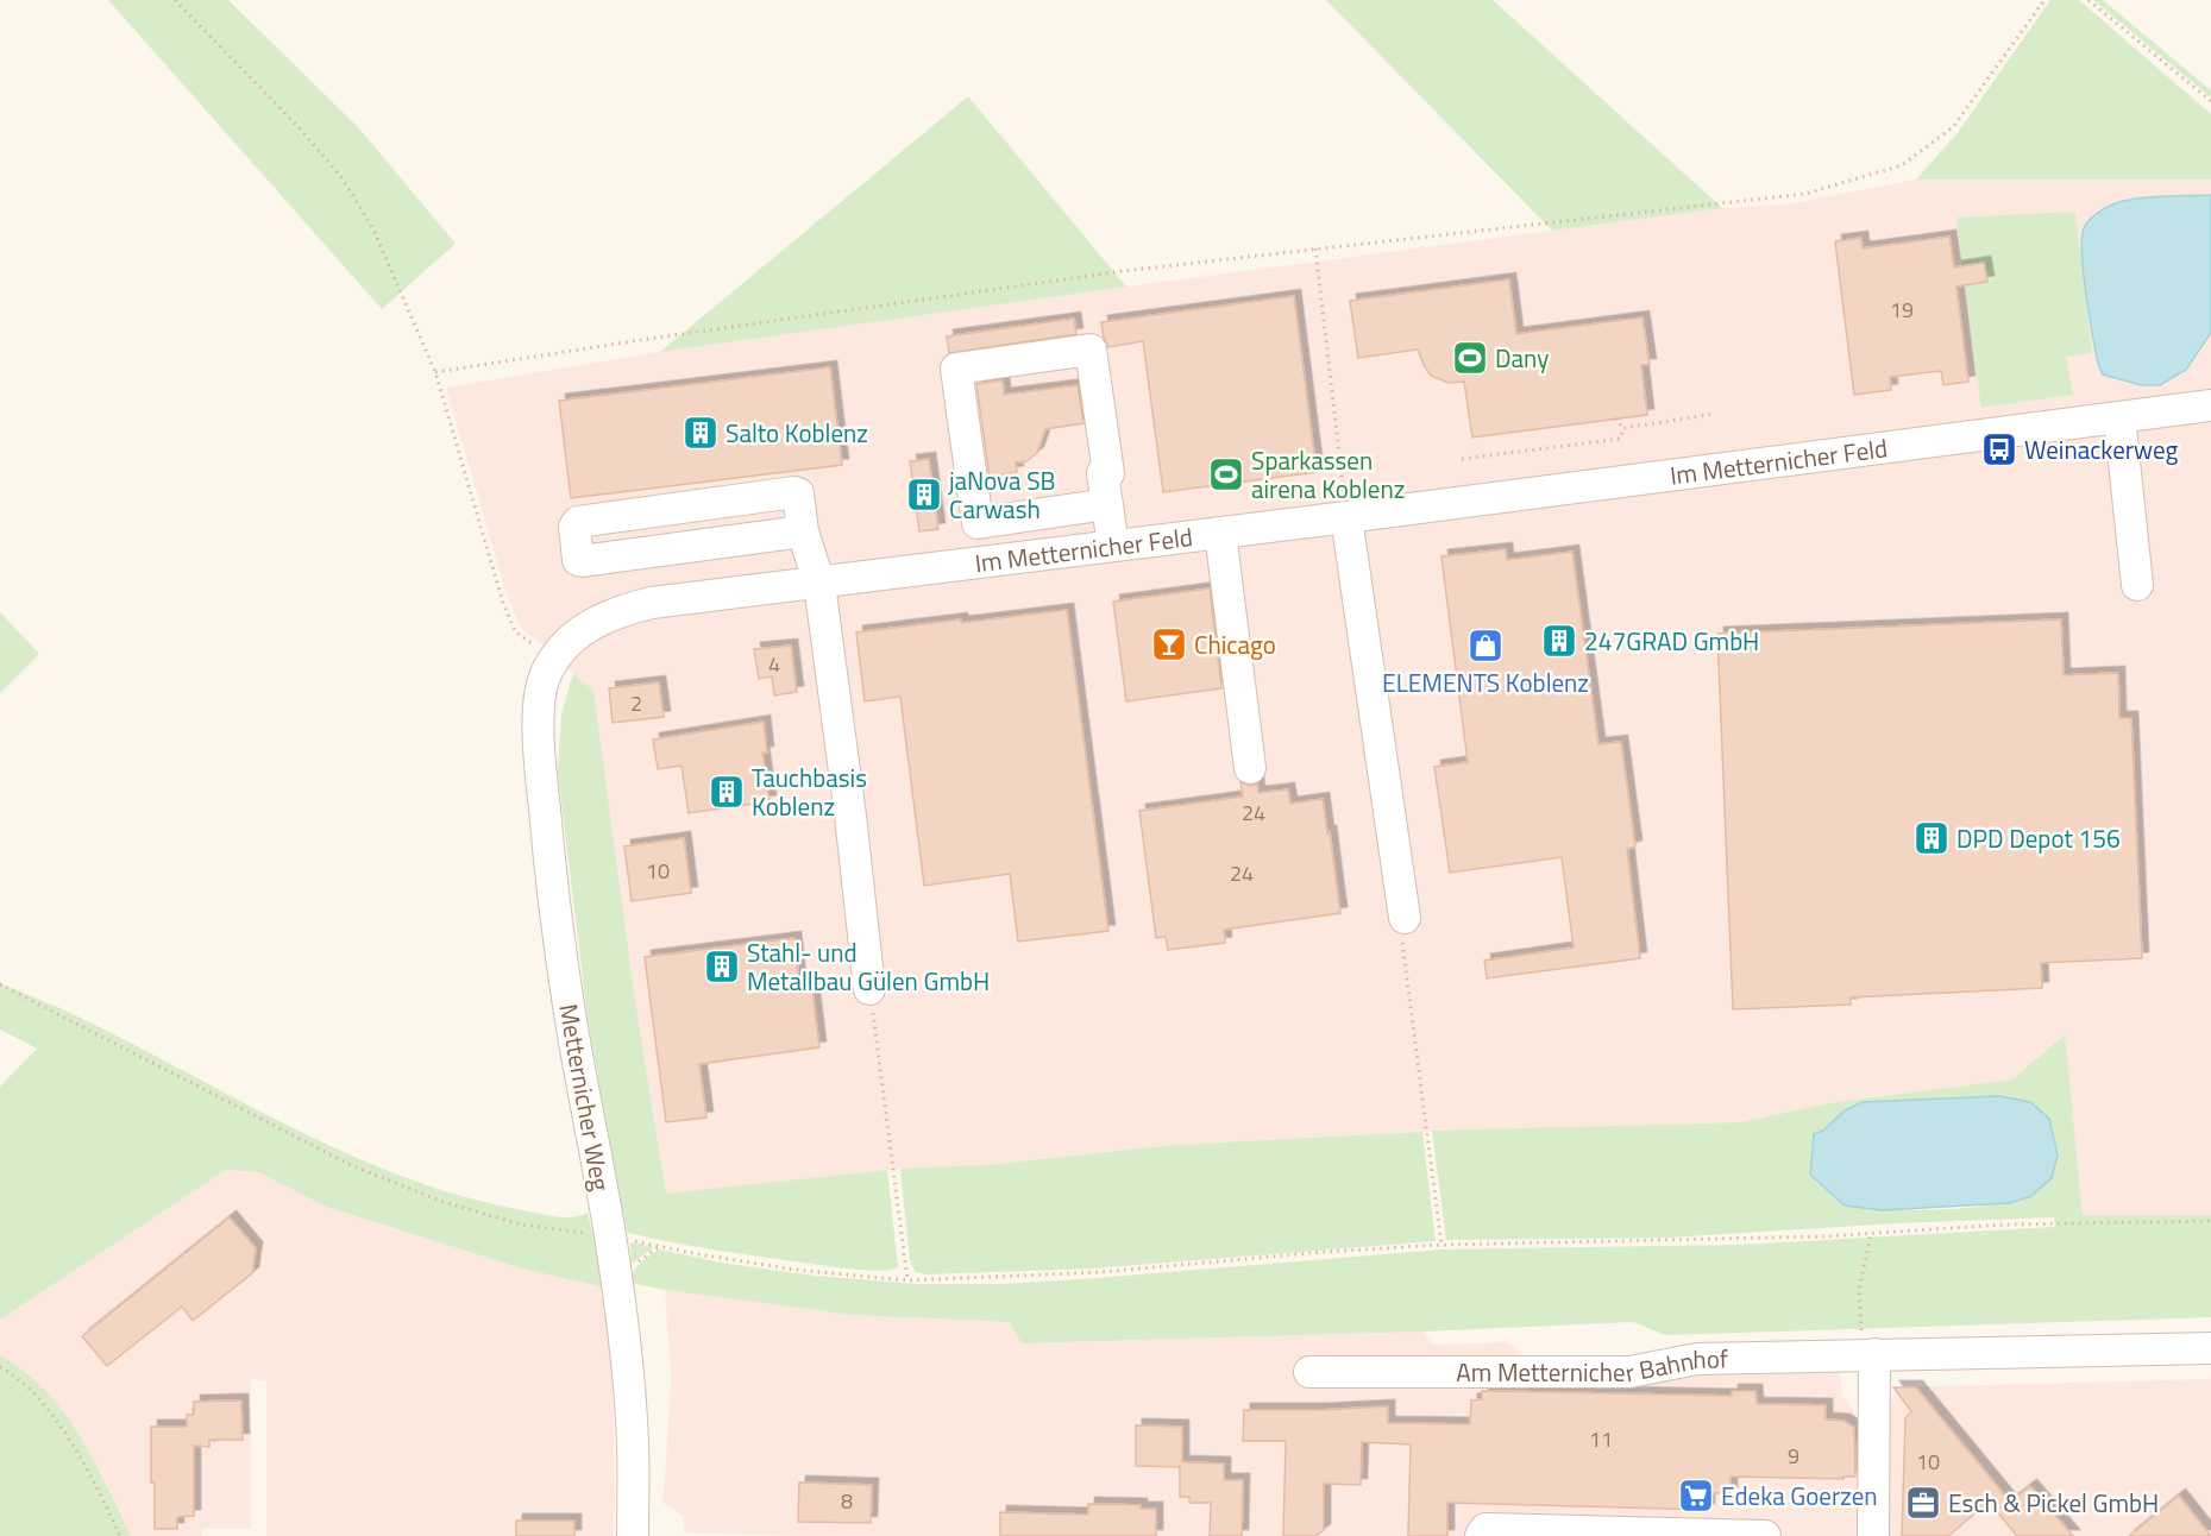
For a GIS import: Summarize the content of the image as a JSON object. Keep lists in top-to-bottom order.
{
  "streets": {
    "street": ["Im Metternicher Feld", "Metternicher Weg", "Am Metternicher Bahnhof"]
  },
  "crossings": [
    ["Im Metternicher Feld", "Metternicher Weg"]
  ],
  "places": {
    "sports": ["Dany", "Sparkassen airena Koblenz"],
    "building": [
      "Salto Koblenz",
      "jaNova SB Carwash",
      "247GRAD GmbH",
      "Tauchbasis Koblenz",
      "DPD Depot 156",
      "Stahl- und Metallbau Gülen GmbH"
    ],
    "bus stop": ["Weinackerweg"],
    "bar": ["Chicago"],
    "shop": ["ELEMENTS Koblenz"],
    "supermarket": ["Edeka Goerzen"],
    "office": ["Esch & Pickel GmbH"]
  },
  "house_numbers": [
    "19",
    "4",
    "2",
    "24",
    "10",
    "24",
    "11",
    "9",
    "10",
    "8"
  ]
}
